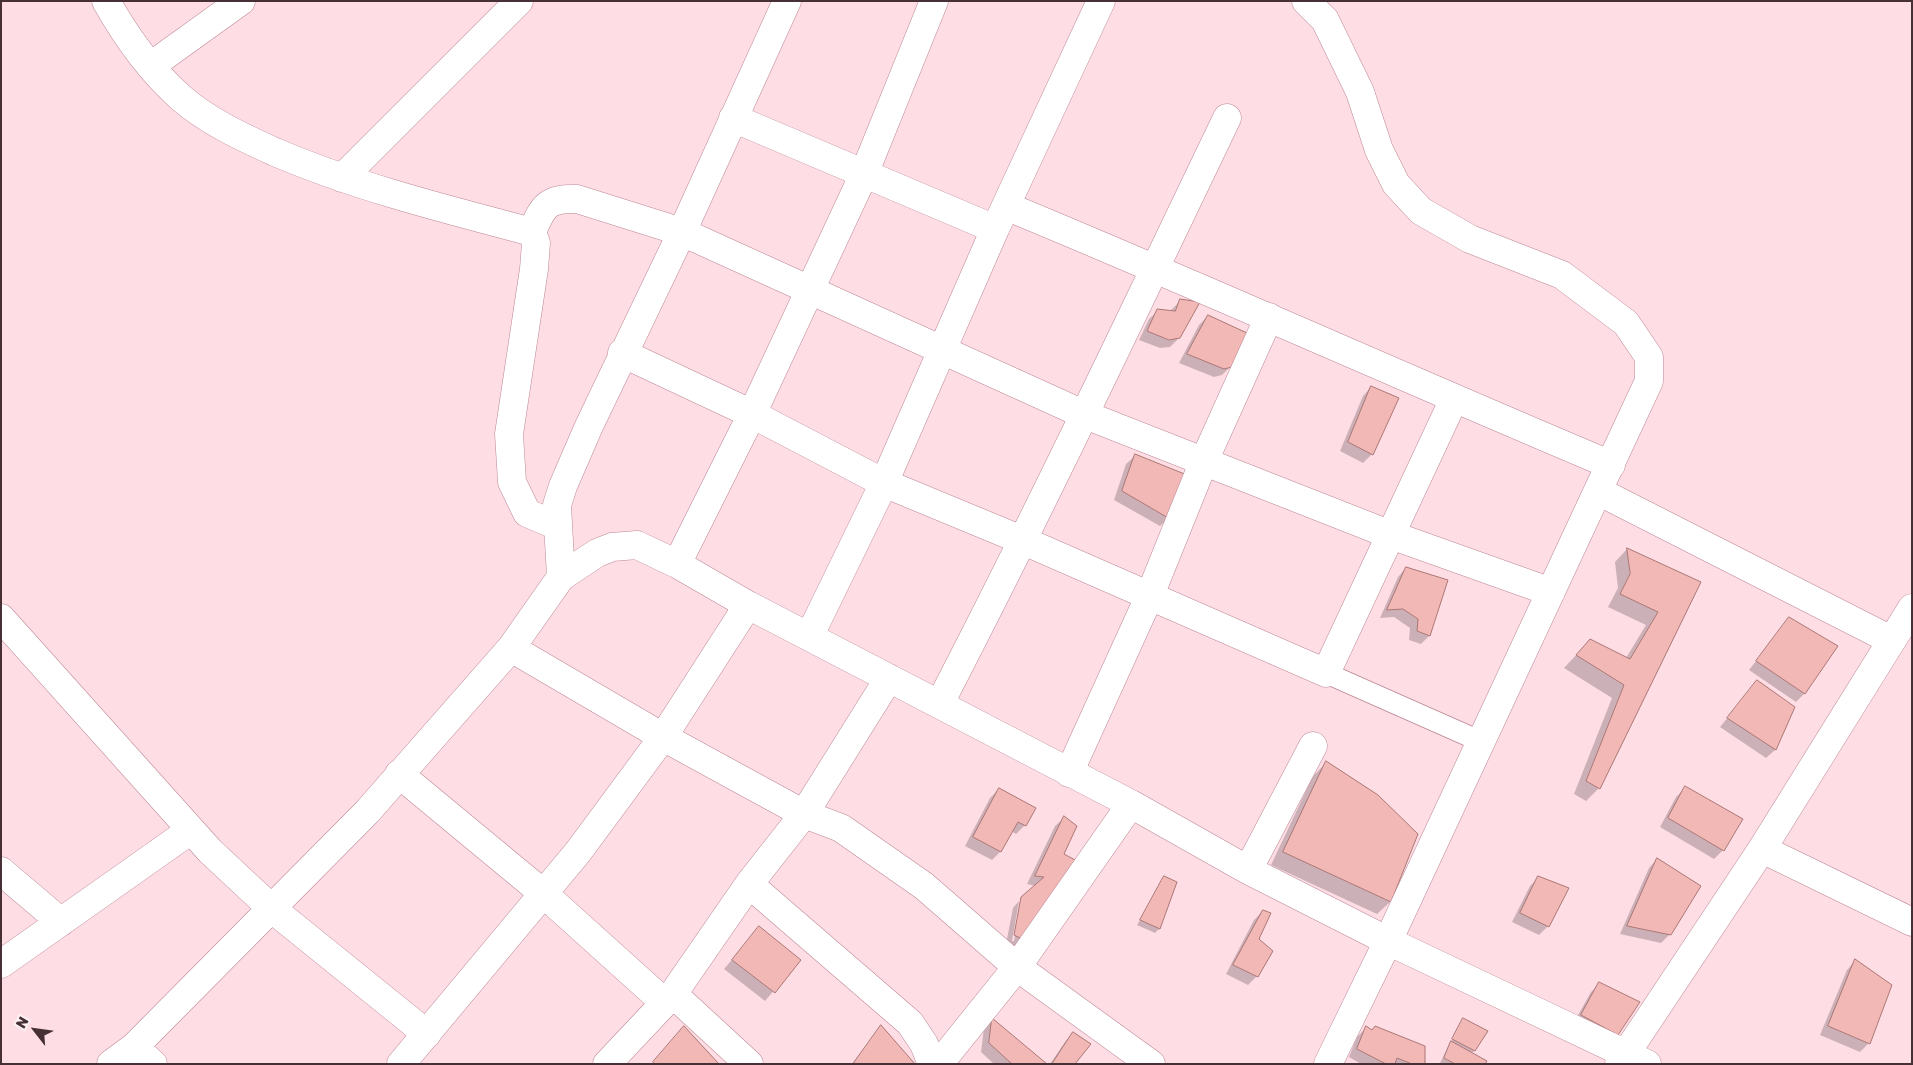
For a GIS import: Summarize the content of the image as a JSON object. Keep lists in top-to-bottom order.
{
  "north": "top left"
}
